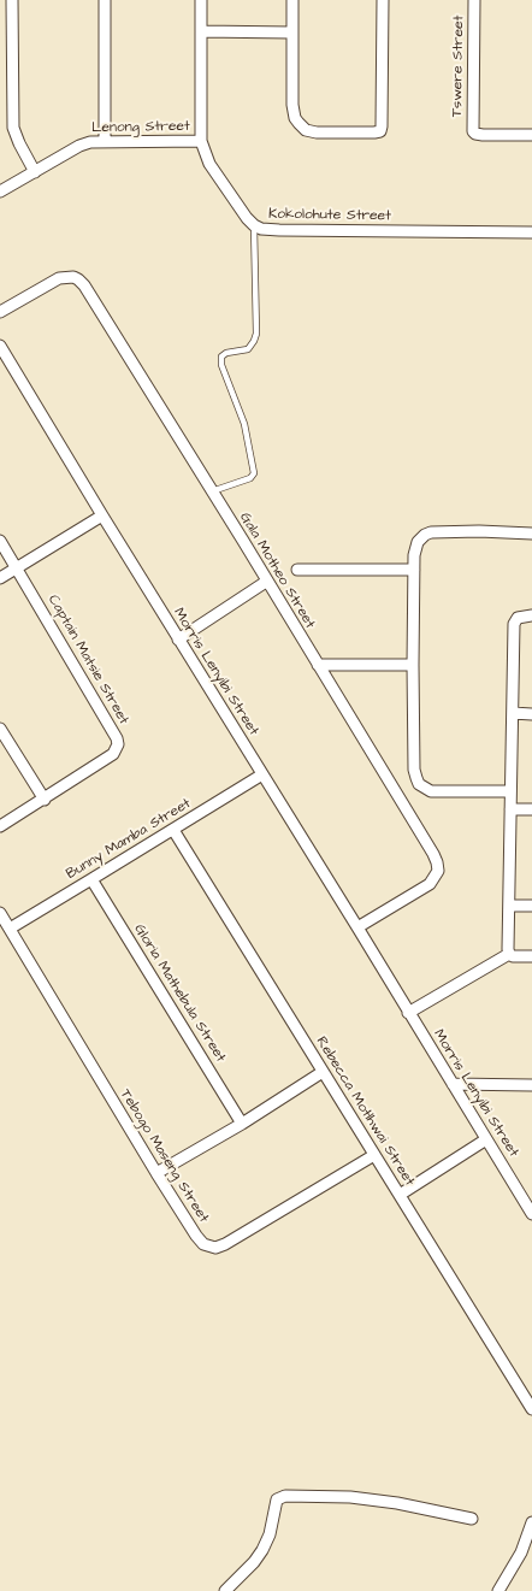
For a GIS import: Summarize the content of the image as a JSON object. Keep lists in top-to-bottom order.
{
  "streets": {
    "street": [
      "Tswere Street",
      "Lenong Street",
      "Kokolohute Street",
      "Gala Motheo Street",
      "Captain Matsie Street",
      "Morris Lenyibi Street",
      "Bunny Mamba Street",
      "Gloria Mathebula Street",
      "Rebecca Motlhwai Street",
      "Tebogo Maseng Street"
    ]
  },
  "crossings": [
    ["Lenong Street", "Kokolohute Street"],
    ["Gala Motheo Street", "Morris Lenyibi Street"],
    ["Morris Lenyibi Street", "Bunny Mamba Street"],
    ["Bunny Mamba Street", "Gloria Mathebula Street"],
    ["Bunny Mamba Street", "Rebecca Motlhwai Street"],
    ["Bunny Mamba Street", "Tebogo Maseng Street"],
    ["Rebecca Motlhwai Street", "Tebogo Maseng Street"]
  ]
}
